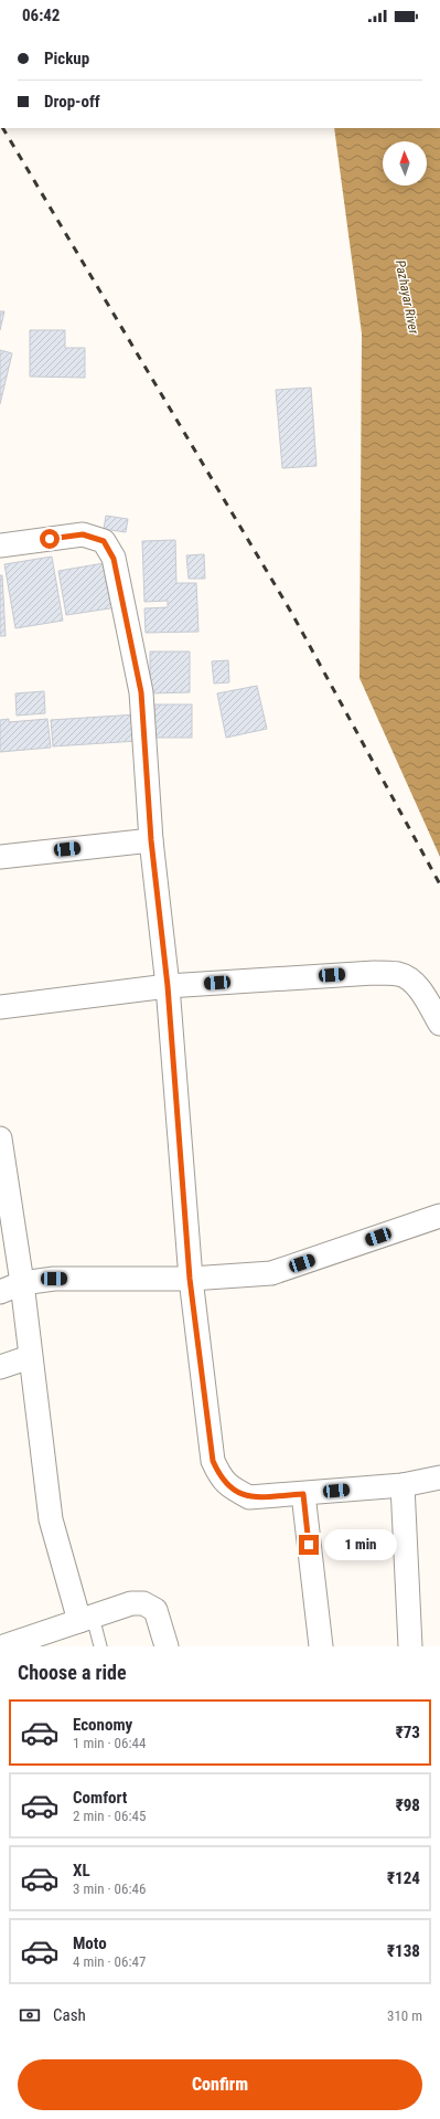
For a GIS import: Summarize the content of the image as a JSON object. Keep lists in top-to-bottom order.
{
  "water": ["Pazhayar River"],
  "north": "top",
  "page": {
    "status": "06:42",
    "banner": ["Pickup", "Drop-off"],
    "bubble": "1 min",
    "heading": "Choose a ride",
    "list": [
      {
        "name": "Economy",
        "note": "1 min · 06:44",
        "value": "₹73"
      },
      {
        "name": "Comfort",
        "note": "2 min · 06:45",
        "value": "₹98"
      },
      {
        "name": "XL",
        "note": "3 min · 06:46",
        "value": "₹124"
      },
      {
        "name": "Moto",
        "note": "4 min · 06:47",
        "value": "₹138"
      }
    ],
    "pay": ["Cash", "310 m"],
    "buttons": "Confirm"
  }
}
